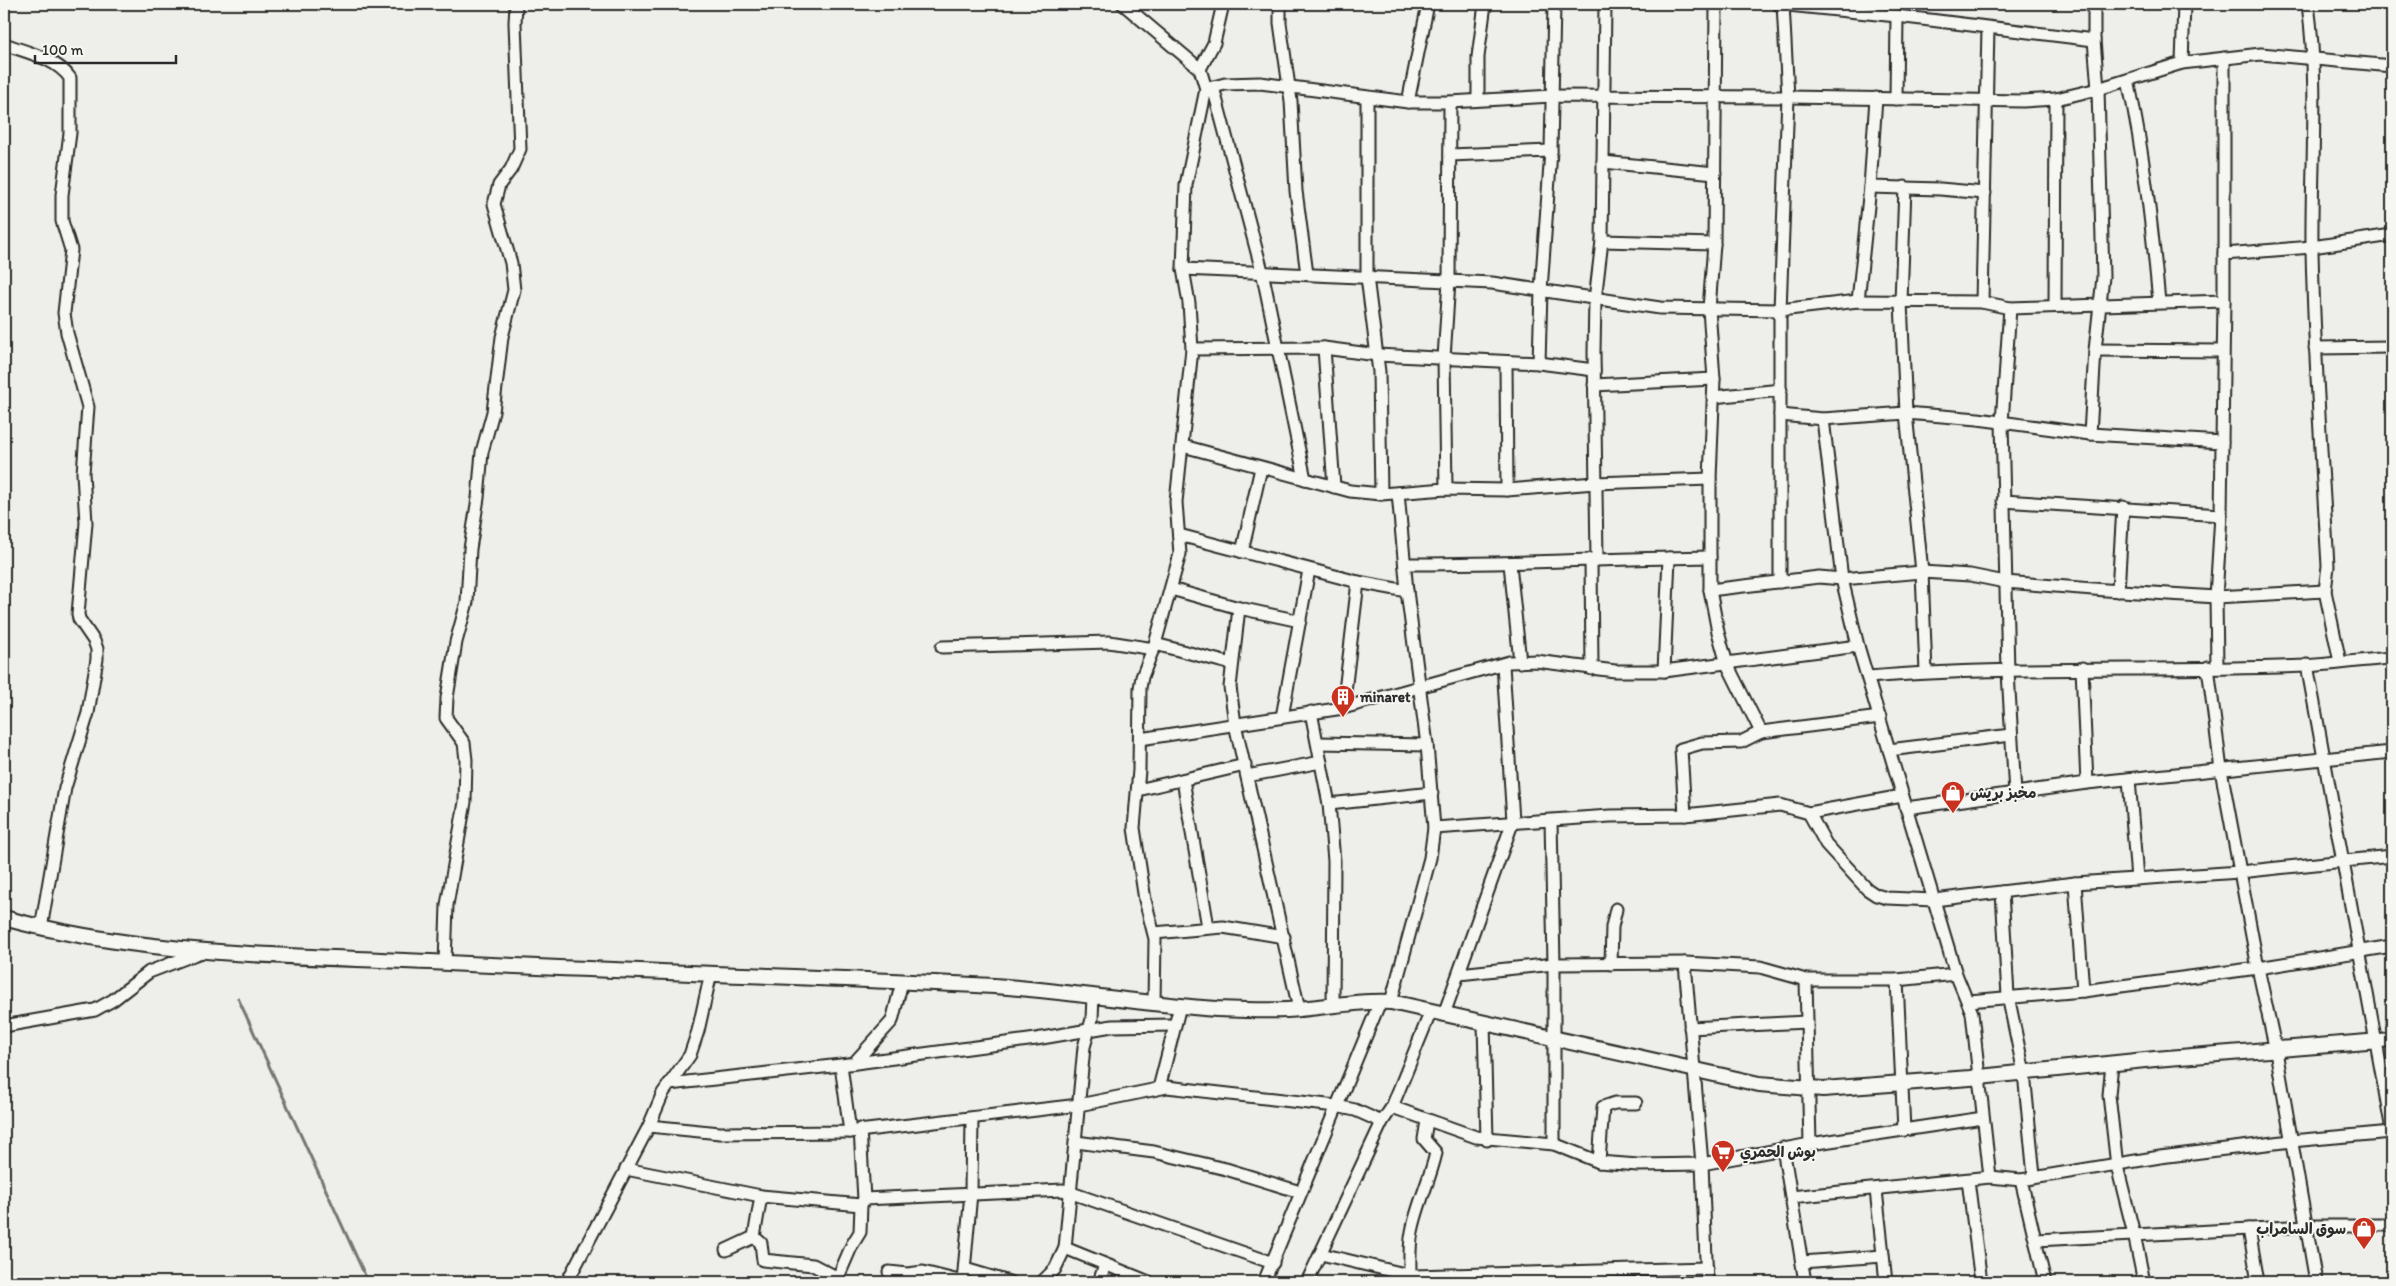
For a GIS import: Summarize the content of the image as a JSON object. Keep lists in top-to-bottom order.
{
  "places": {
    "building": ["minaret"],
    "shop": ["مخبز بريش", "سوق السامراب"],
    "supermarket": ["بوش الحمري"]
  },
  "scale_bar": "100 m"
}
